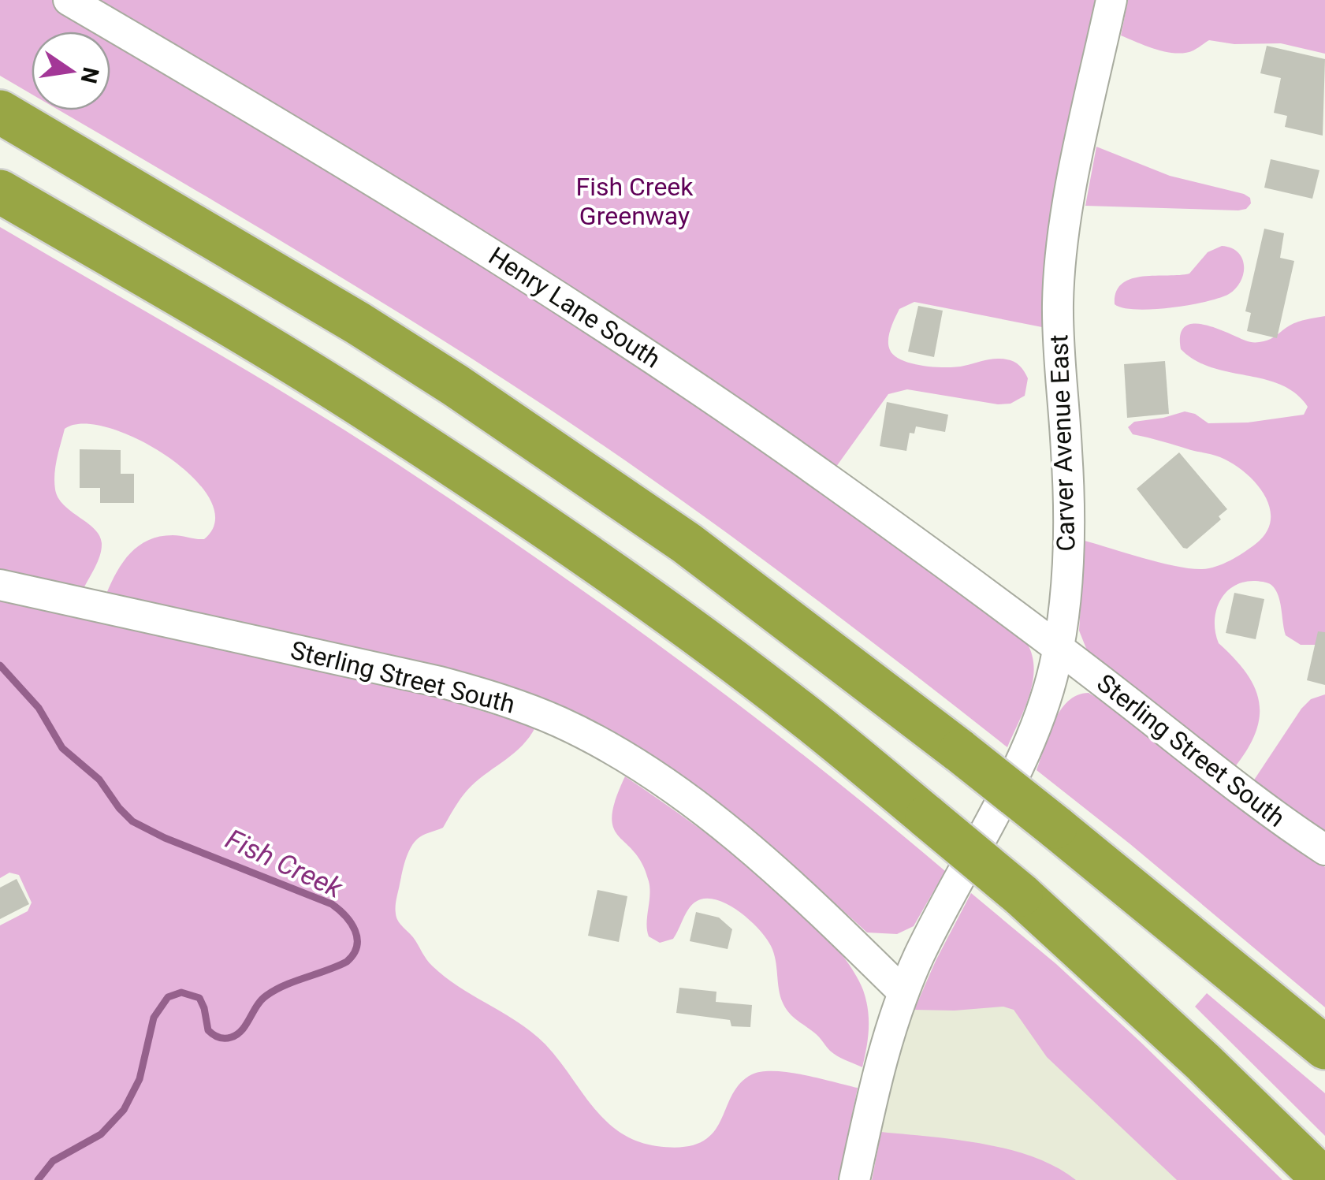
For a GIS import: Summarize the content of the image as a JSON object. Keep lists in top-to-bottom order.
{
  "streets": {
    "street": ["Henry Lane South", "Carver Avenue East", "Sterling Street South"]
  },
  "crossings": [
    ["Henry Lane South", "Carver Avenue East"],
    ["Henry Lane South", "Sterling Street South"],
    ["Carver Avenue East", "Sterling Street South"]
  ],
  "water": ["Fish Creek"],
  "parks": ["Fish Creek Greenway"],
  "north": "right"
}
